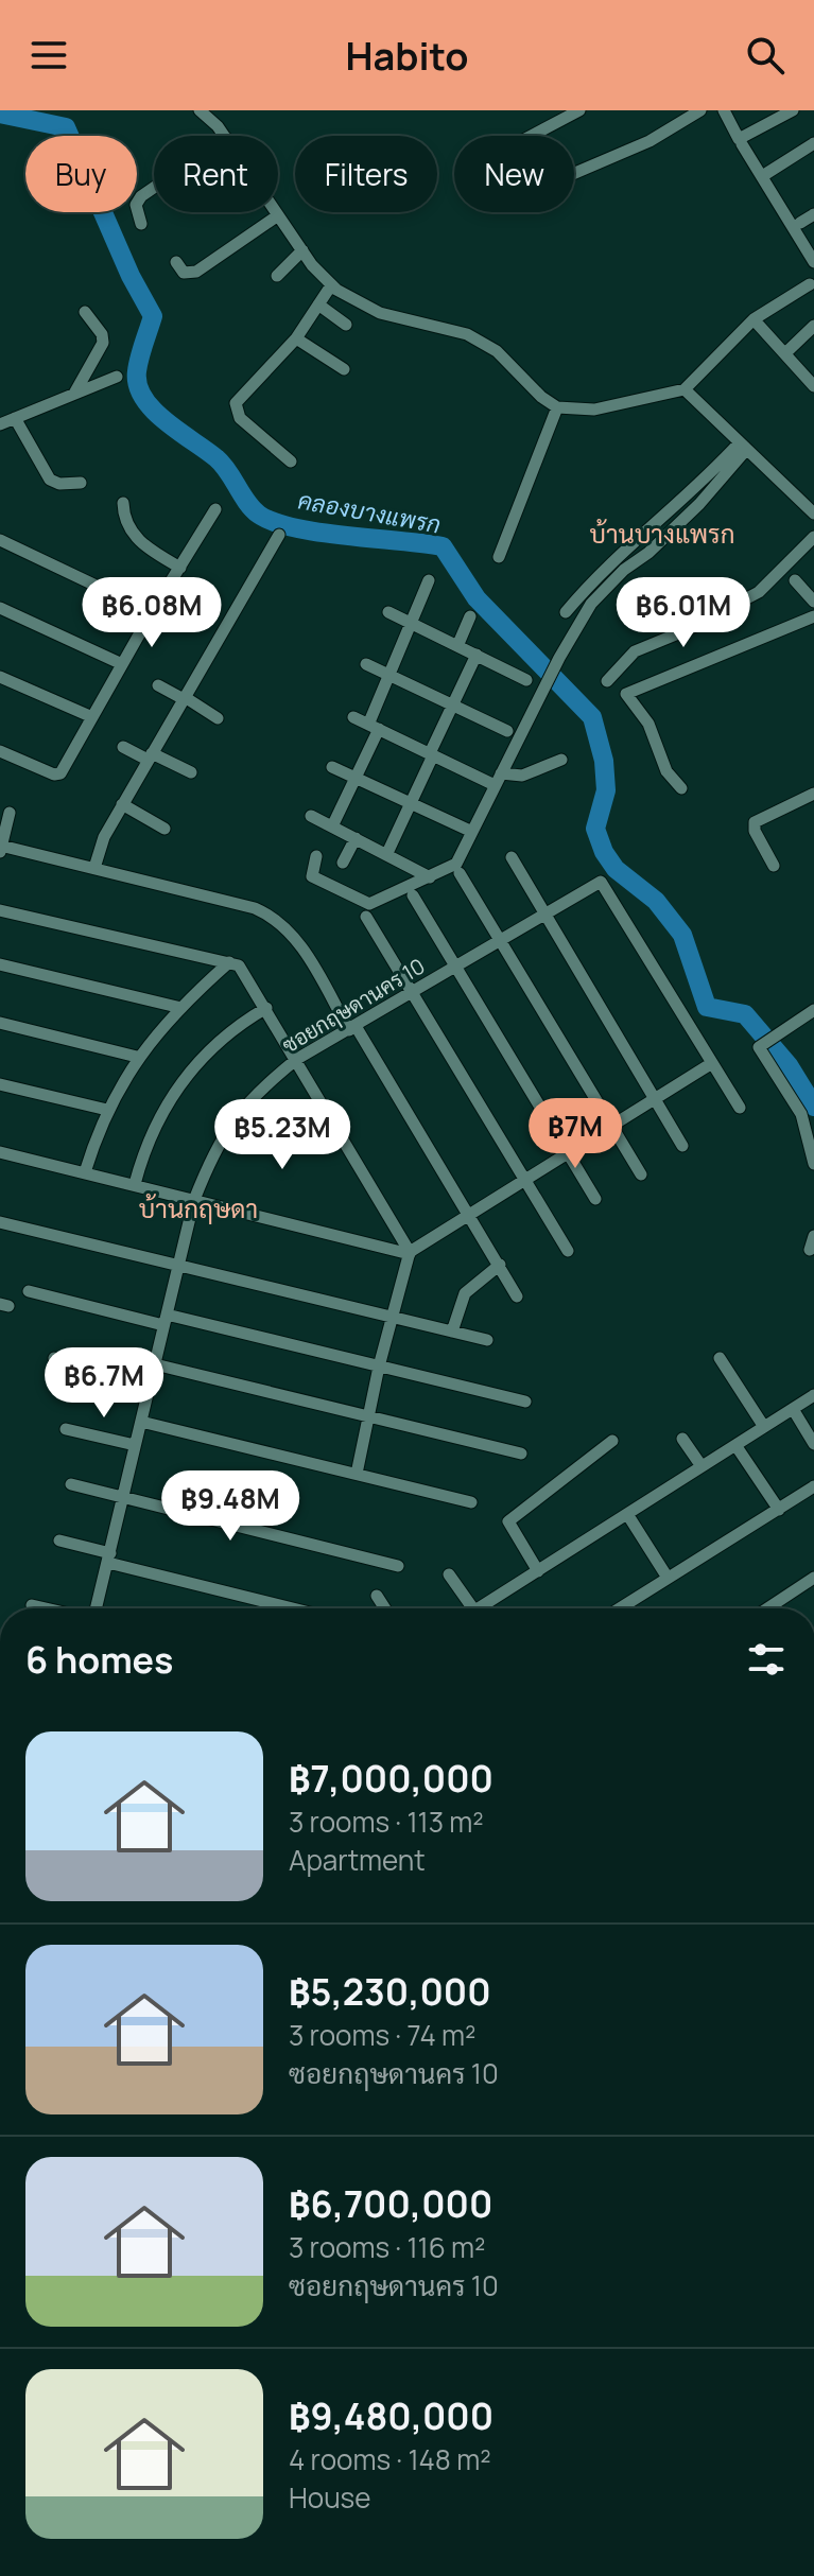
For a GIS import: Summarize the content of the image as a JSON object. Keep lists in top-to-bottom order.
{
  "streets": {
    "street": ["ซอยกฤษดานคร 10"]
  },
  "districts": ["บ้านบางแพรก", "บ้านกฤษดา"],
  "water": ["คลองบางแพรก"],
  "page": {
    "header": "Habito",
    "chip": [
      "Buy",
      "Rent",
      "Filters",
      "New"
    ],
    "price": [
      "฿6.08M",
      "฿6.01M",
      "฿7M",
      "฿5.23M",
      "฿6.7M",
      "฿9.48M"
    ],
    "heading": "6 homes",
    "list": [
      {
        "name": "฿7,000,000",
        "note": "3 rooms · 113 m² · Apartment"
      },
      {
        "name": "฿5,230,000",
        "note": "3 rooms · 74 m² · ซอยกฤษดานคร 10"
      },
      {
        "name": "฿6,700,000",
        "note": "3 rooms · 116 m² · ซอยกฤษดานคร 10"
      },
      {
        "name": "฿9,480,000",
        "note": "4 rooms · 148 m² · House"
      }
    ]
  }
}
